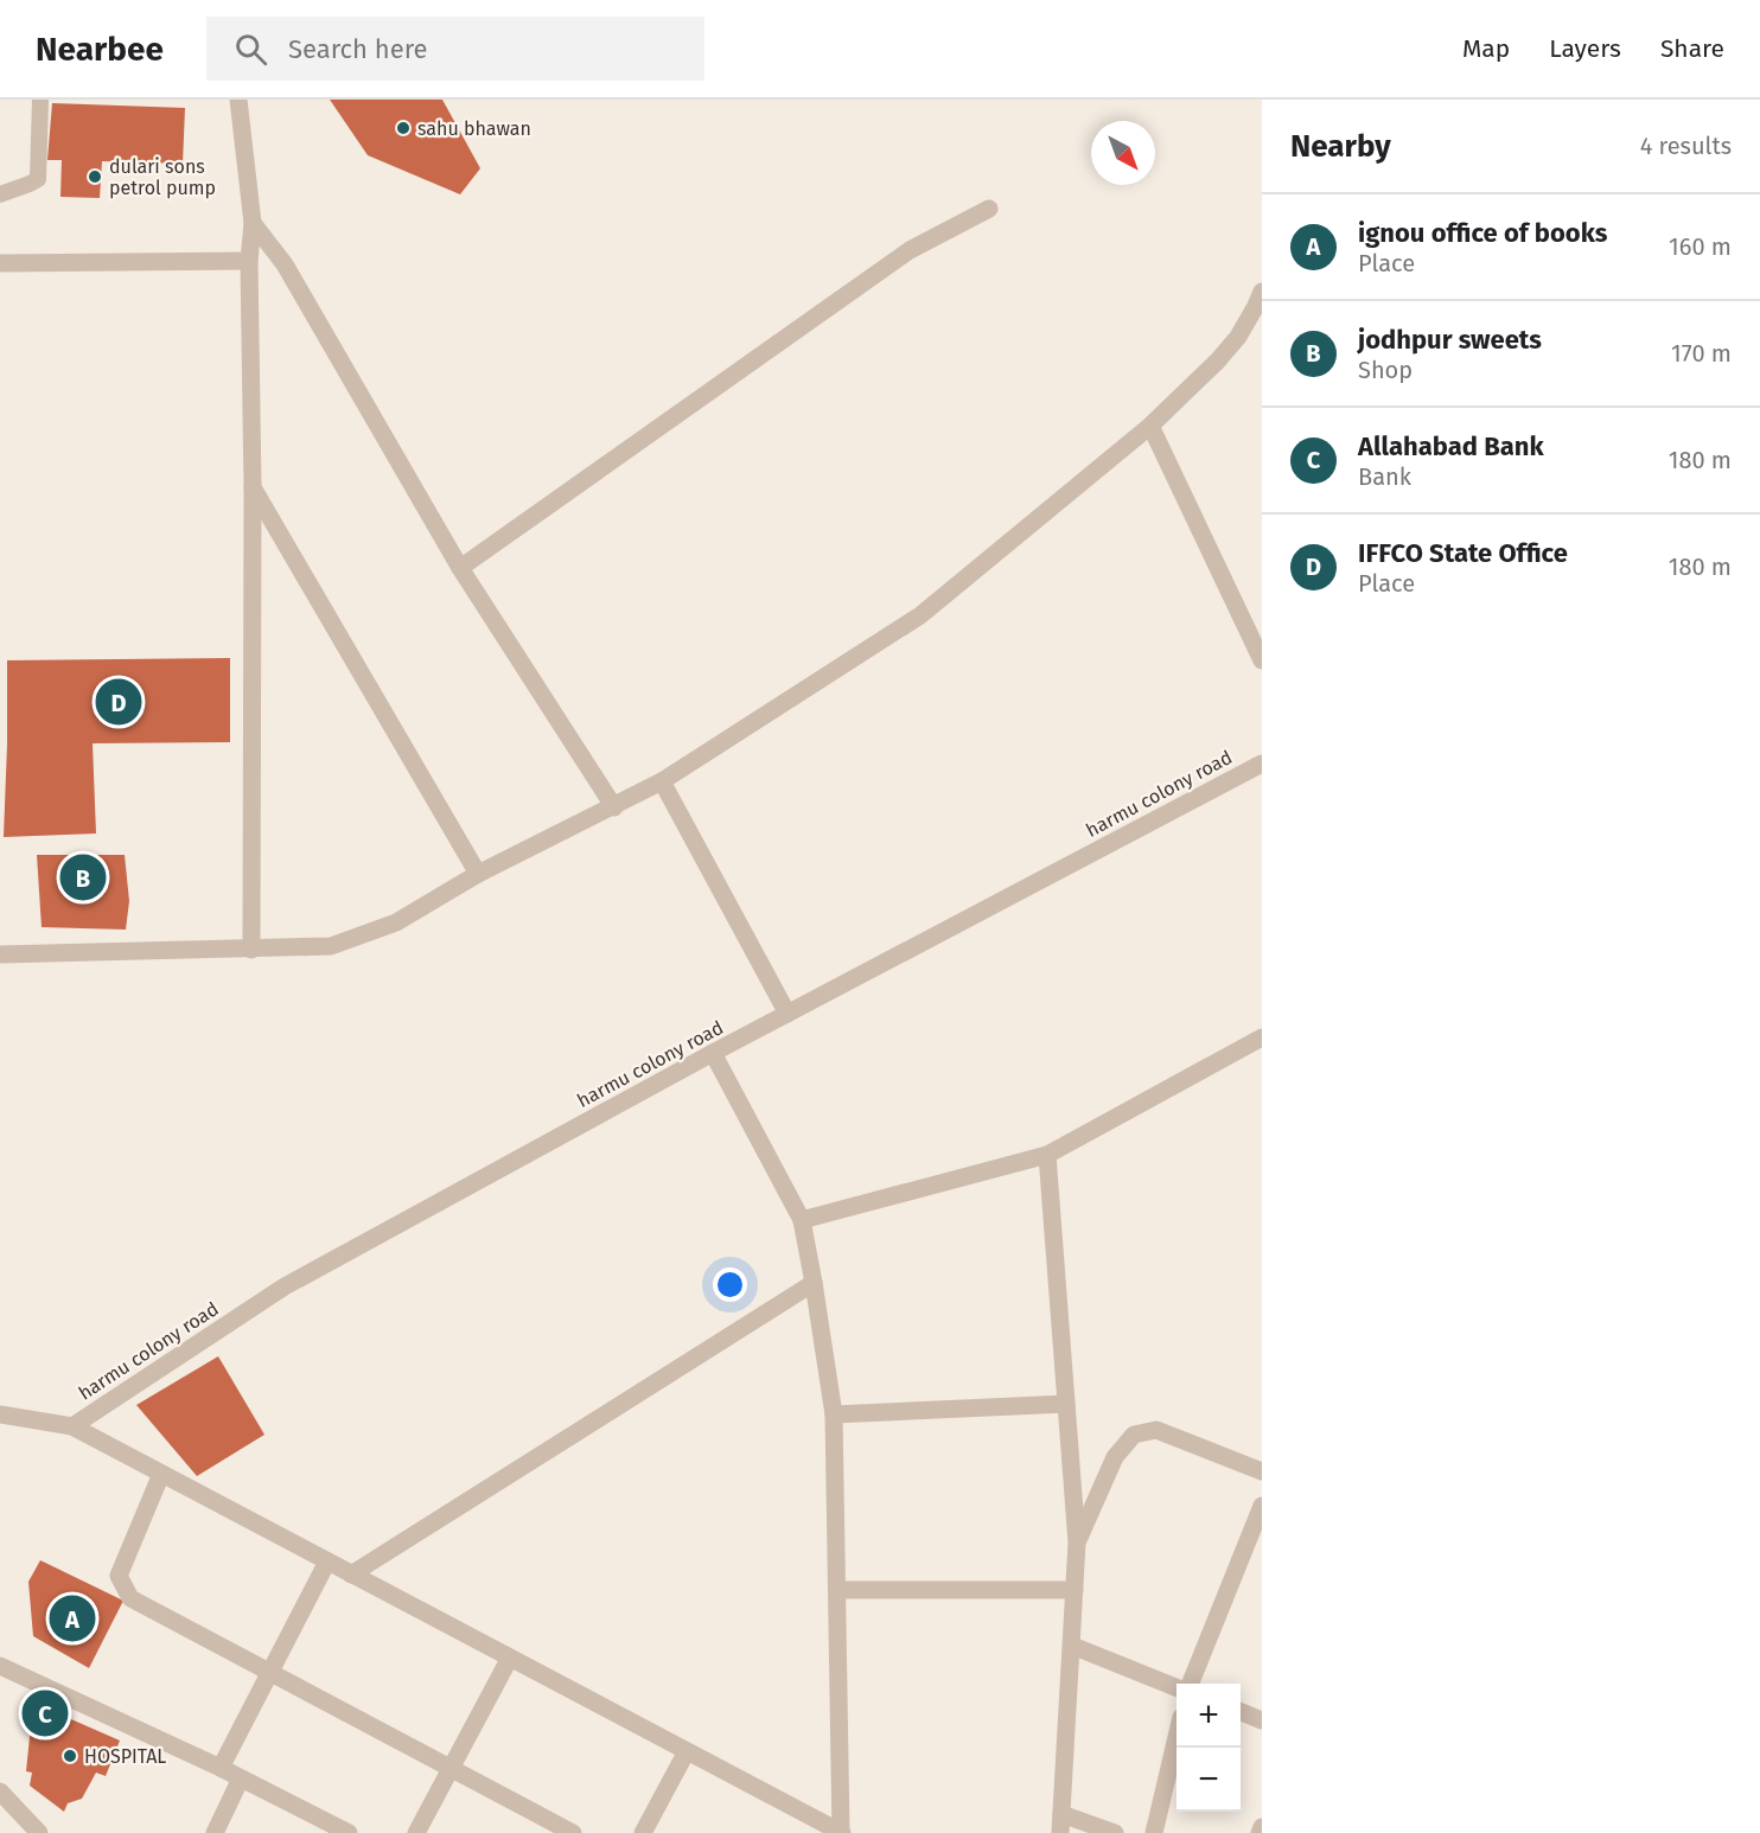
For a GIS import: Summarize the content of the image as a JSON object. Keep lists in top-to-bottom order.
{
  "streets": {
    "street": ["harmu colony road"]
  },
  "places": ["sahu bhawan", "dulari sons petrol pump", "HOSPITAL"],
  "north": "bottom right",
  "page": {
    "header": "Nearbee",
    "search": "Search here",
    "nav": ["Map", "Layers", "Share"],
    "heading": ["Nearby", "4 results"],
    "list": [
      {
        "mark": "A",
        "name": "ignou office of books",
        "note": "Place",
        "value": "160 m"
      },
      {
        "mark": "B",
        "name": "jodhpur sweets",
        "note": "Shop",
        "value": "170 m"
      },
      {
        "mark": "C",
        "name": "Allahabad Bank",
        "note": "Bank",
        "value": "180 m"
      },
      {
        "mark": "D",
        "name": "IFFCO State Office",
        "note": "Place",
        "value": "180 m"
      }
    ],
    "pins": [
      "D",
      "B",
      "A",
      "C"
    ],
    "map_buttons": ["+", "−"]
  }
}
